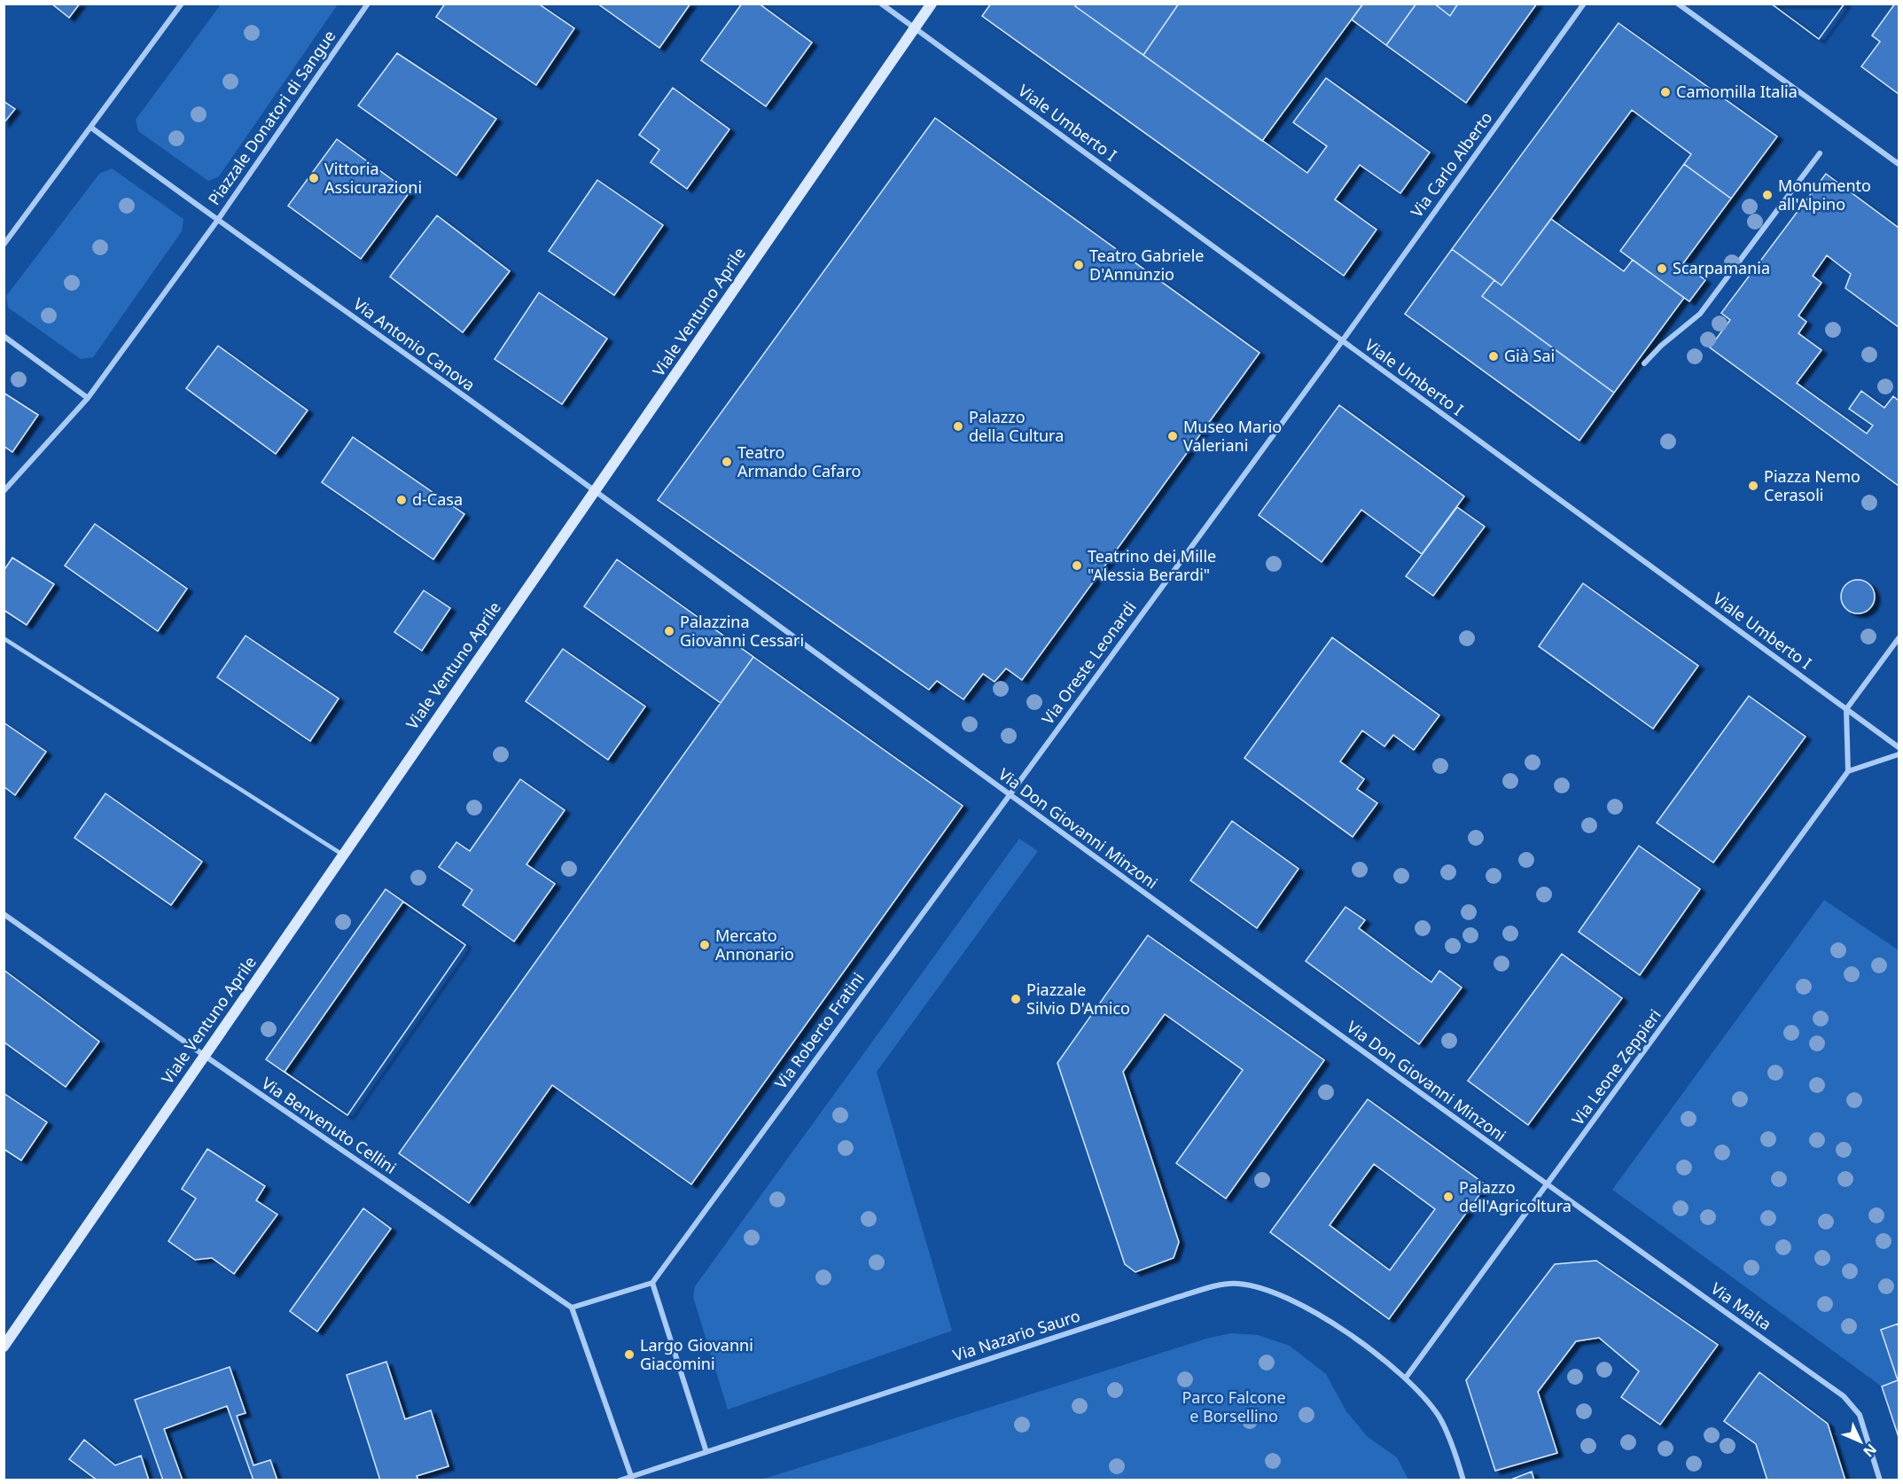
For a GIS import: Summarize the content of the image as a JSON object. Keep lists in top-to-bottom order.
{
  "streets": {
    "main road": ["Viale Ventuno Aprile"],
    "street": [
      "Piazzale Donatori di Sangue",
      "Viale Umberto I",
      "Via Carlo Alberto",
      "Via Antonio Canova",
      "Via Oreste Leonardi",
      "Via Don Giovanni Minzoni",
      "Via Roberto Fratini",
      "Via Leone Zeppieri",
      "Via Benvenuto Cellini",
      "Via Malta",
      "Via Nazario Sauro"
    ]
  },
  "crossings": [
    ["Piazzale Donatori di Sangue", "Via Antonio Canova"],
    ["Viale Umberto I", "Via Carlo Alberto"],
    ["Viale Umberto I", "Viale Ventuno Aprile"],
    ["Viale Umberto I", "Via Oreste Leonardi"],
    ["Via Carlo Alberto", "Via Oreste Leonardi"],
    ["Viale Ventuno Aprile", "Via Antonio Canova"],
    ["Viale Ventuno Aprile", "Via Don Giovanni Minzoni"],
    ["Viale Ventuno Aprile", "Via Benvenuto Cellini"],
    ["Via Antonio Canova", "Via Don Giovanni Minzoni"],
    ["Via Oreste Leonardi", "Via Don Giovanni Minzoni"],
    ["Via Oreste Leonardi", "Via Roberto Fratini"],
    ["Via Don Giovanni Minzoni", "Via Roberto Fratini"],
    ["Via Don Giovanni Minzoni", "Via Leone Zeppieri"],
    ["Via Don Giovanni Minzoni", "Via Malta"],
    ["Via Leone Zeppieri", "Via Malta"],
    ["Via Leone Zeppieri", "Via Nazario Sauro"]
  ],
  "parks": ["Parco Falcone e Borsellino"],
  "places": [
    "Camomilla Italia",
    "Vittoria Assicurazioni",
    "Monumento all'Alpino",
    "Teatro Gabriele D'Annunzio",
    "Scarpamania",
    "Già Sai",
    "Palazzo della Cultura",
    "Museo Mario Valeriani",
    "Teatro Armando Cafaro",
    "Piazza Nemo Cerasoli",
    "d-Casa",
    "Teatrino dei Mille \"Alessia Berardi\"",
    "Palazzina Giovanni Cessari",
    "Mercato Annonario",
    "Piazzale Silvio D'Amico",
    "Palazzo dell'Agricoltura",
    "Largo Giovanni Giacomini"
  ],
  "north": "bottom right"
}
